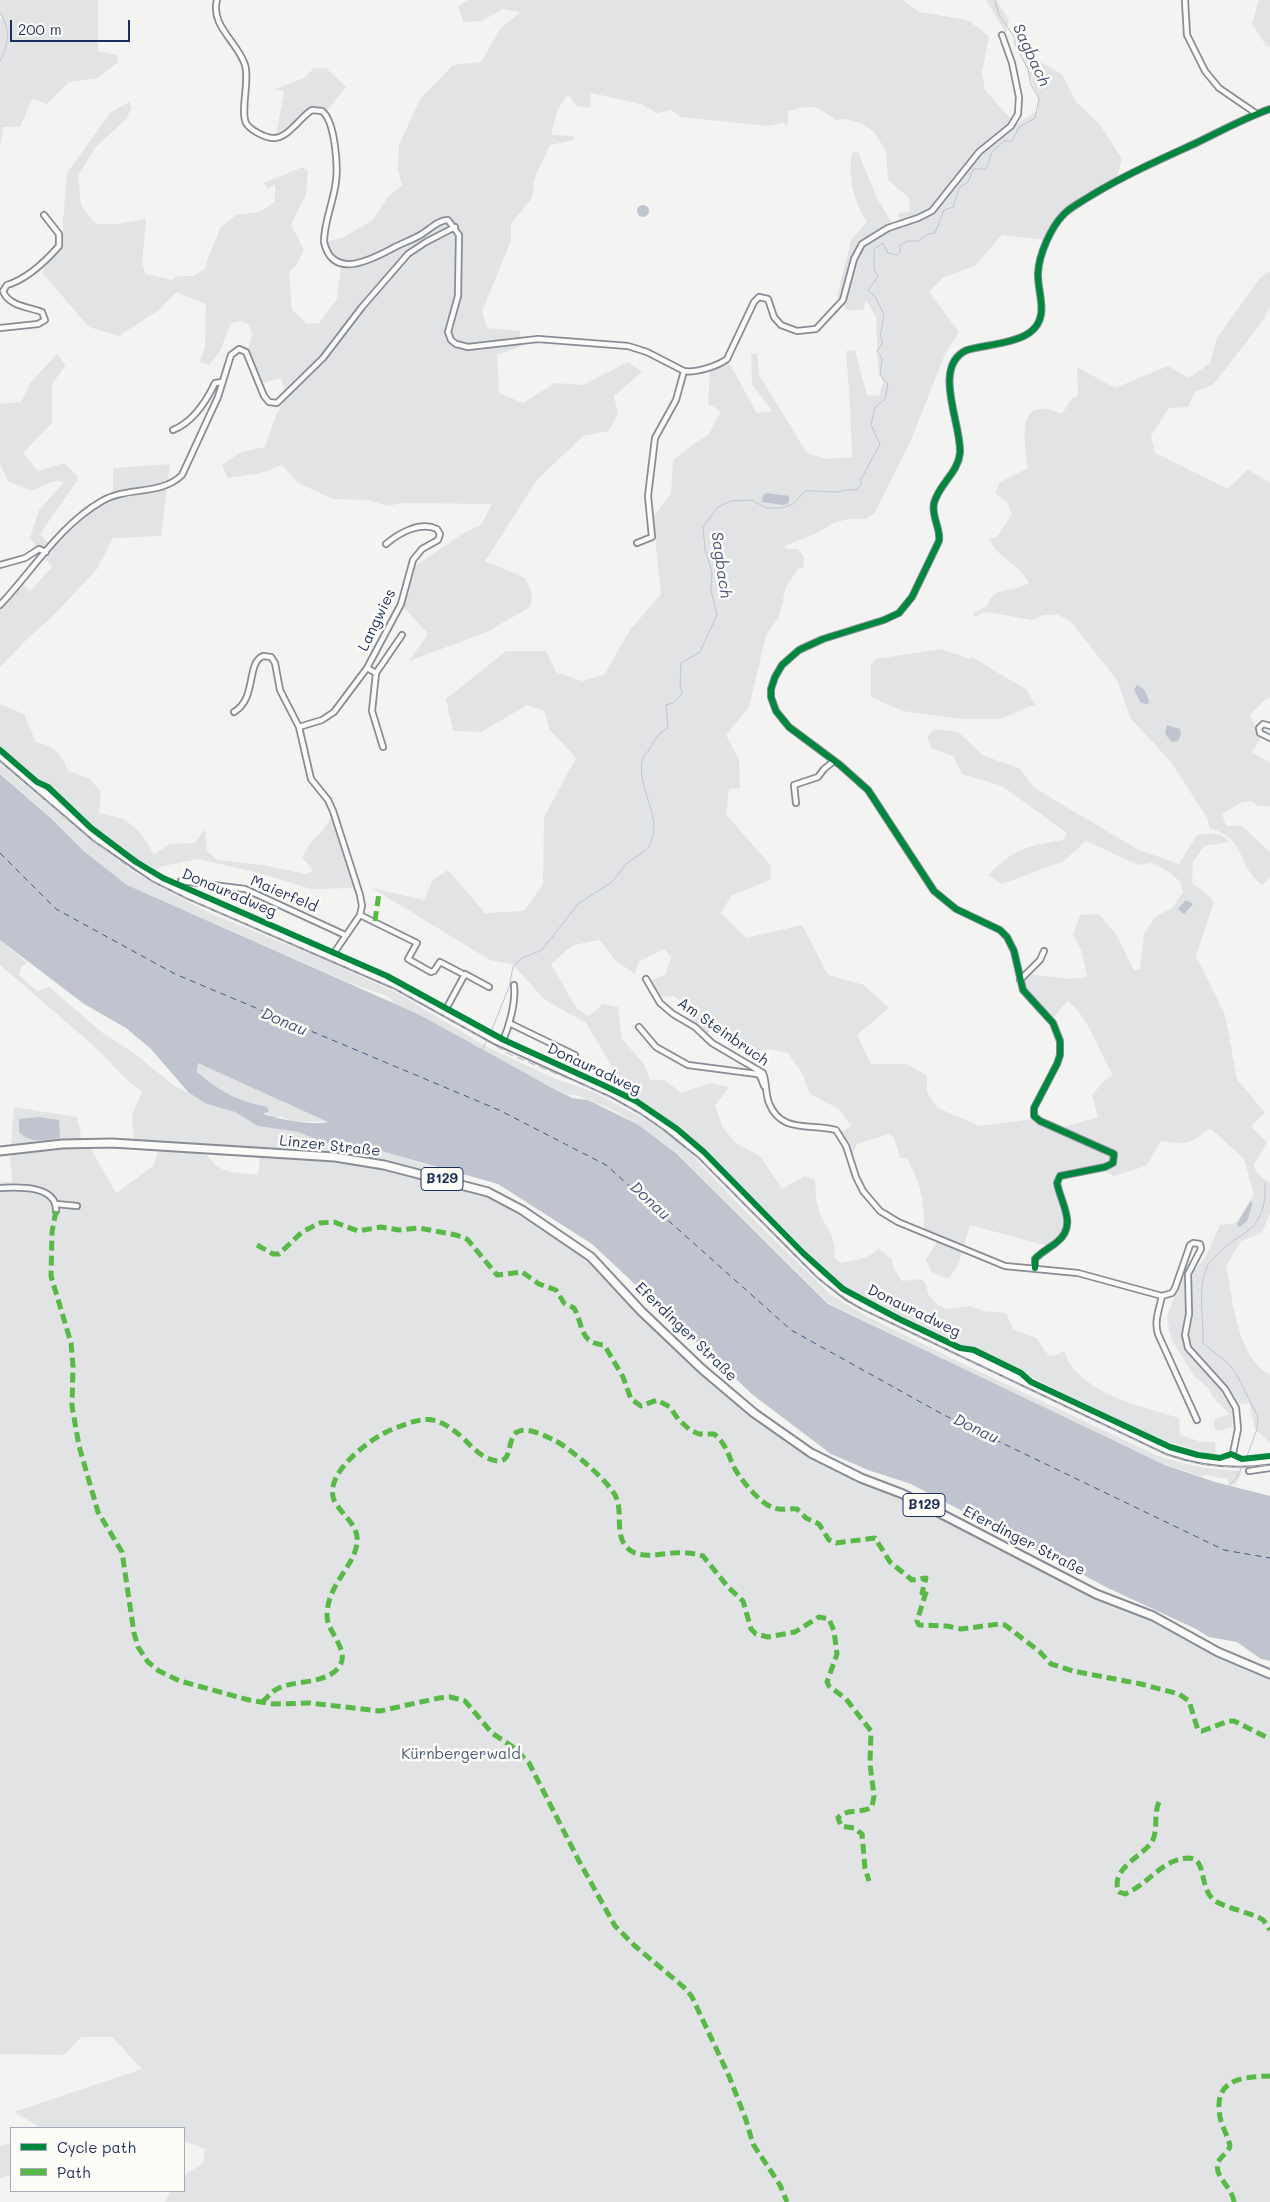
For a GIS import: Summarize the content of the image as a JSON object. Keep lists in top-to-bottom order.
{
  "streets": {
    "main road": ["Linzer Straße", "B129", "Eferdinger Straße"],
    "street": ["Langwies", "Maierfeld", "Am Steinbruch"],
    "cycle path": ["Donauradweg"]
  },
  "crossings": [
    ["Linzer Straße", "Eferdinger Straße"]
  ],
  "water": ["Sagbach", "Donau"],
  "parks": ["Kürnbergerwald"],
  "legend": ["Cycle path", "Path"],
  "scale_bar": "200 m"
}
